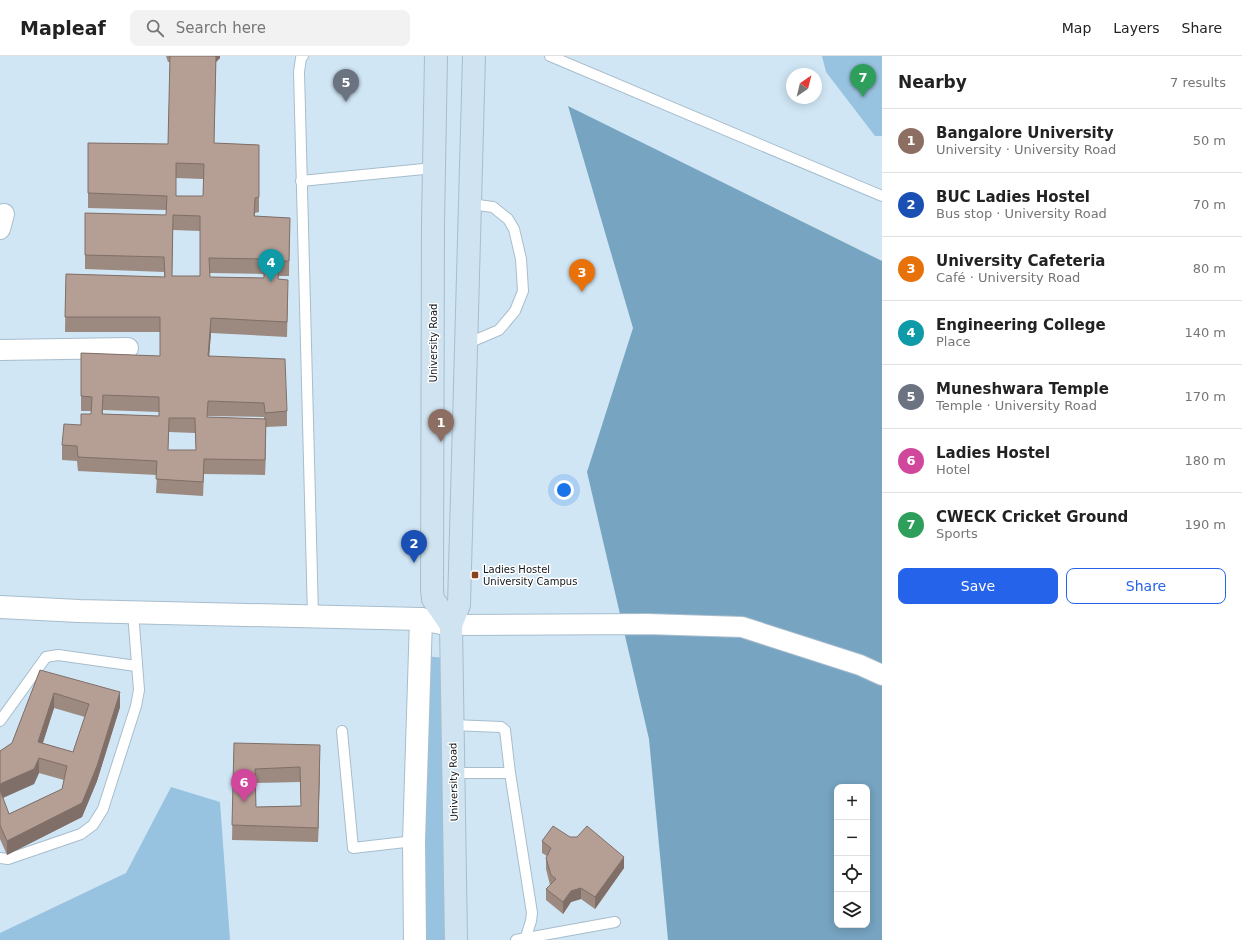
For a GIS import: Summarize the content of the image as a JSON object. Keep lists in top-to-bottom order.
{
  "streets": {
    "main road": ["University Road"]
  },
  "places": {
    "transit": ["Ladies Hostel University Campus"]
  },
  "north": "top right",
  "page": {
    "header": "Mapleaf",
    "search": "Search here",
    "nav": ["Map", "Layers", "Share"],
    "heading": ["Nearby", "7 results"],
    "pins": [
      "7",
      "5",
      "4",
      "3",
      "1",
      "2",
      "6"
    ],
    "list": [
      {
        "mark": "1",
        "name": "Bangalore University",
        "note": "University · University Road",
        "value": "50 m"
      },
      {
        "mark": "2",
        "name": "BUC Ladies Hostel",
        "note": "Bus stop · University Road",
        "value": "70 m"
      },
      {
        "mark": "3",
        "name": "University Cafeteria",
        "note": "Café · University Road",
        "value": "80 m"
      },
      {
        "mark": "4",
        "name": "Engineering College",
        "note": "Place",
        "value": "140 m"
      },
      {
        "mark": "5",
        "name": "Muneshwara Temple",
        "note": "Temple · University Road",
        "value": "170 m"
      },
      {
        "mark": "6",
        "name": "Ladies Hostel",
        "note": "Hotel",
        "value": "180 m"
      },
      {
        "mark": "7",
        "name": "CWECK Cricket Ground",
        "note": "Sports",
        "value": "190 m"
      }
    ],
    "buttons": ["Save", "Share"],
    "map_buttons": ["+", "−"]
  }
}
